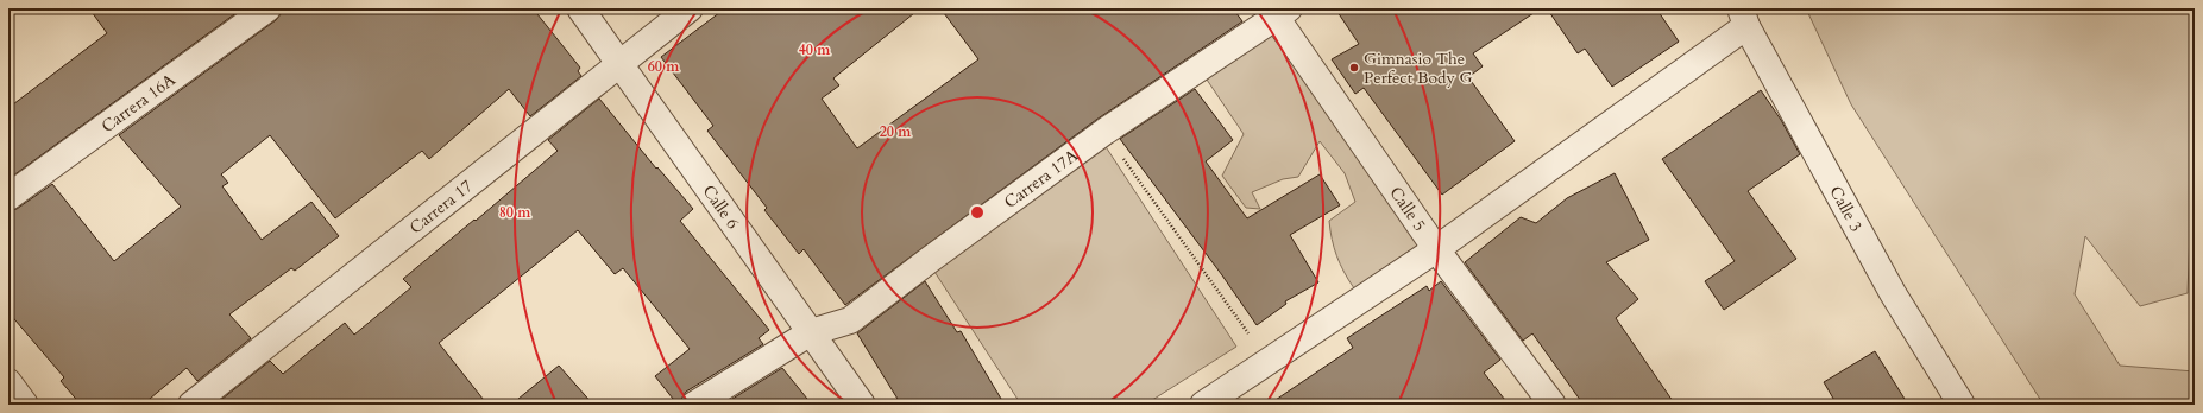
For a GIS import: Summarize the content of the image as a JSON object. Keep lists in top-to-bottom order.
{
  "streets": {
    "street": [
      "Carrera 16A",
      "Carrera 17A",
      "Carrera 17",
      "Calle 6",
      "Calle 5",
      "Calle 3"
    ]
  },
  "crossings": [
    ["Carrera 17A", "Calle 6"],
    ["Carrera 17A", "Calle 5"],
    ["Carrera 17", "Calle 6"]
  ],
  "places": ["Gimnasio The Perfect Body G"],
  "rings": [
    "40 m",
    "60 m",
    "20 m",
    "80 m"
  ]
}
